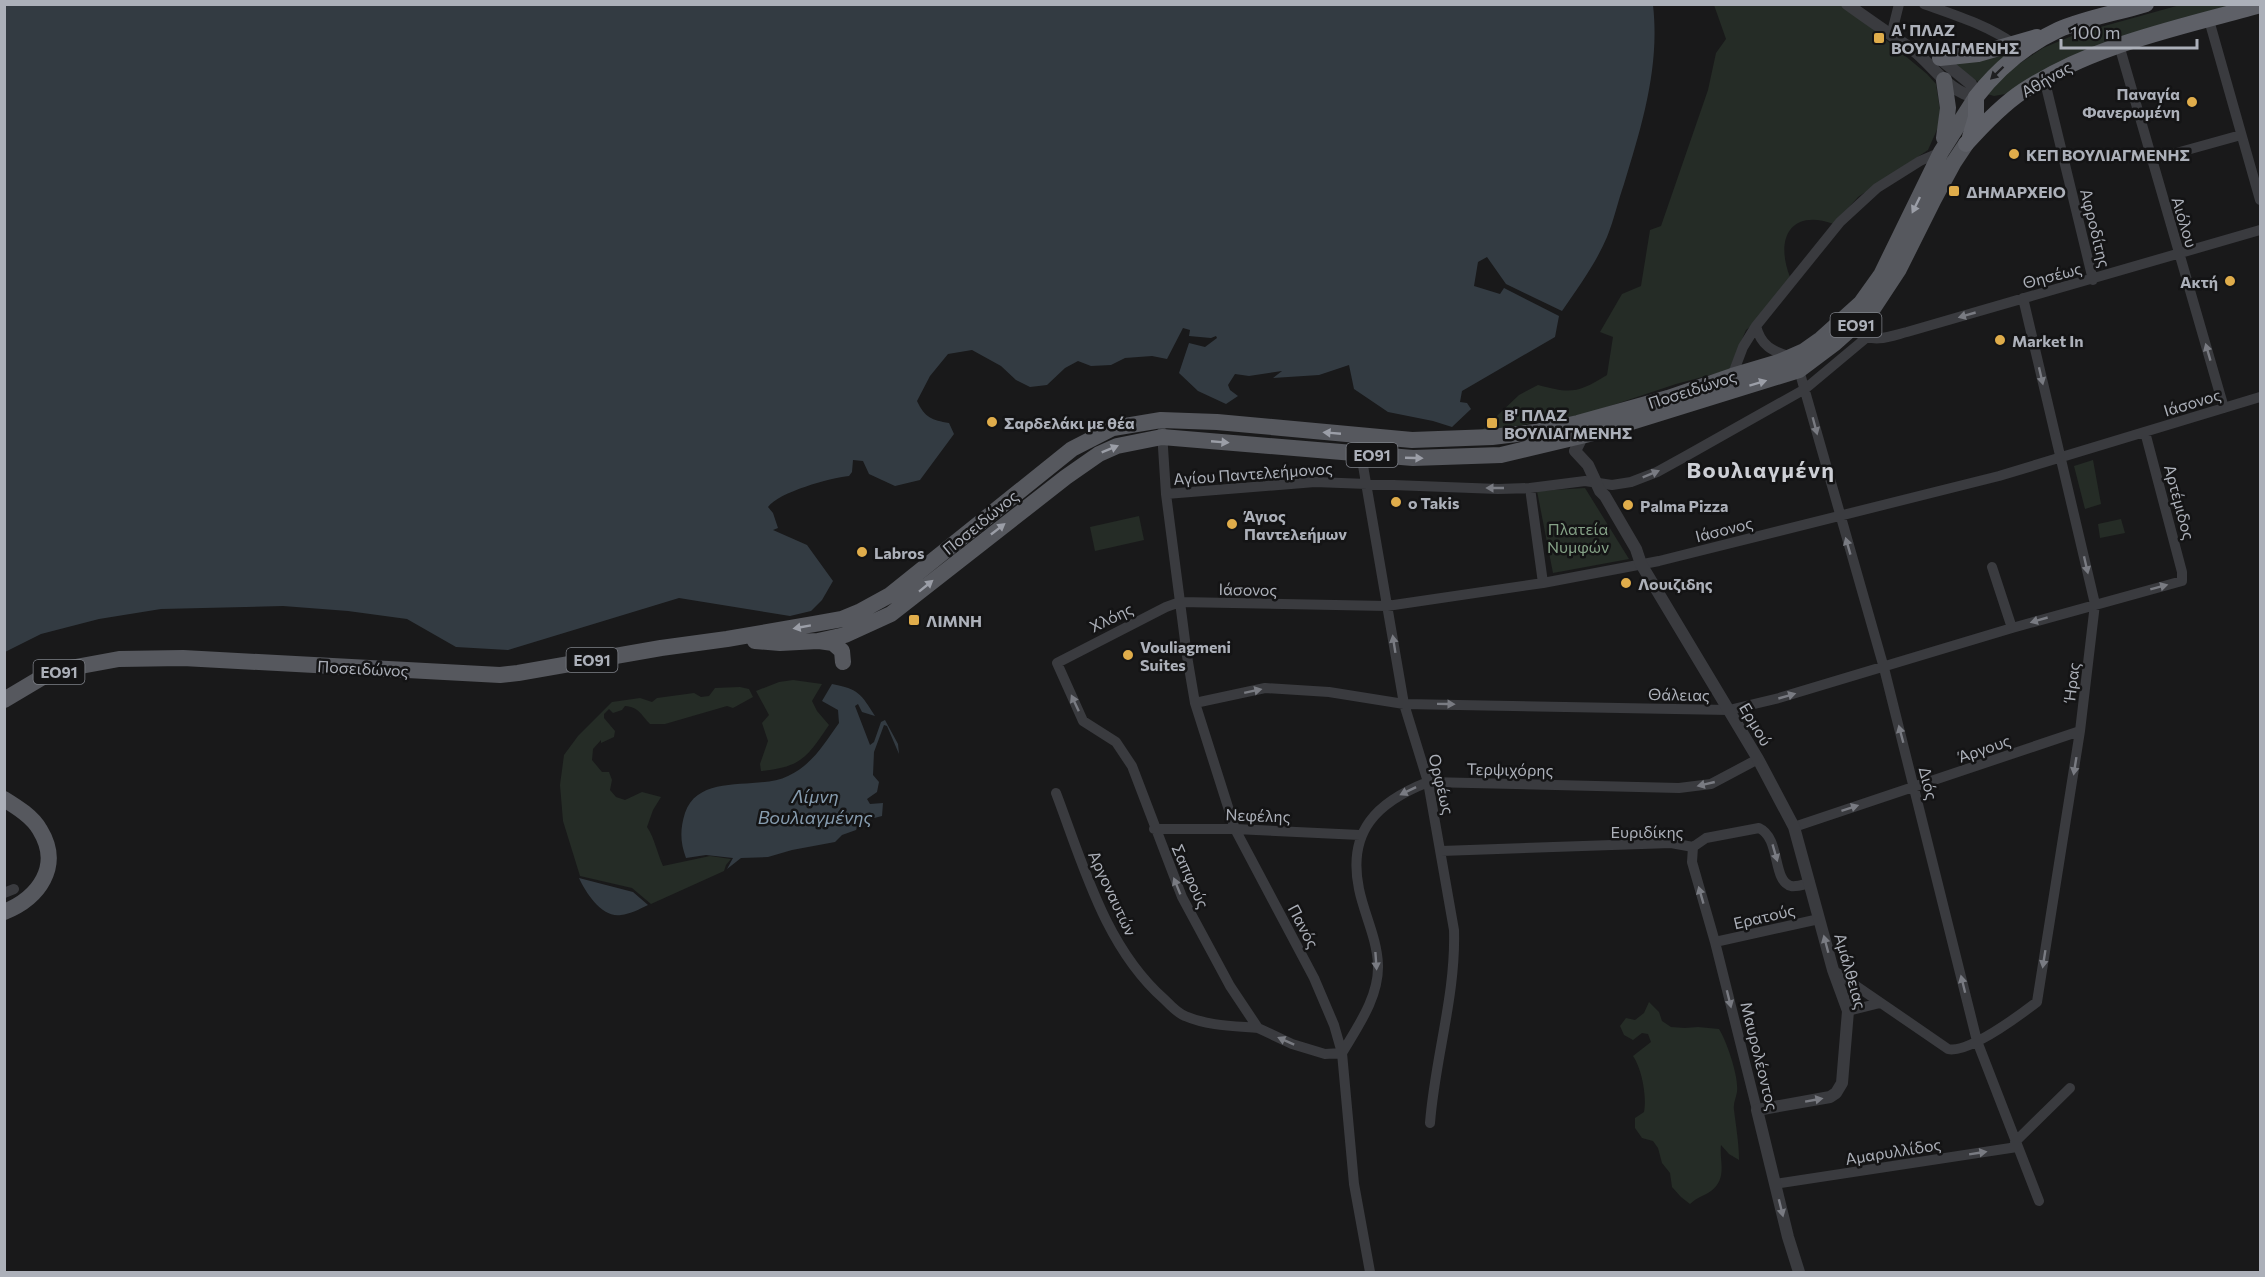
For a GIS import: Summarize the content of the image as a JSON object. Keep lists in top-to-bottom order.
{
  "streets": {
    "highway": ["Αθήνας", "ΕΟ91", "Ποσειδώνος"],
    "street": [
      "Αιόλου",
      "Αφροδίτης",
      "Θησέως",
      "Ιάσονος",
      "Αγίου Παντελεήμονος",
      "Αρτέμιδος",
      "Χλόης",
      "Ήρας",
      "Θάλειας",
      "Ερμού",
      "Άργους",
      "Τερψιχόρης",
      "Διός",
      "Ορφέως",
      "Νεφέλης",
      "Ευριδίκης",
      "Σαπφούς",
      "Αργοναυτών",
      "Ερατούς",
      "Πανός",
      "Αμάλθειας",
      "Μαυρολέοντος",
      "Αμαρυλλίδος"
    ]
  },
  "crossings": [
    ["Αθήνας", "Αιόλου"],
    ["Αθήνας", "Αφροδίτης"],
    ["Αθήνας", "Ποσειδώνος"],
    ["Αιόλου", "Θησέως"],
    ["Αιόλου", "Ιάσονος"],
    ["Αφροδίτης", "Θησέως"],
    ["Θησέως", "Ποσειδώνος"],
    ["Θησέως", "Αγίου Παντελεήμονος"],
    ["Θησέως", "Ήρας"],
    ["Ποσειδώνος", "Αγίου Παντελεήμονος"],
    ["Ποσειδώνος", "Ερμού"],
    ["Ποσειδώνος", "Διός"],
    ["Ποσειδώνος", "Ορφέως"],
    ["Ιάσονος", "Αρτέμιδος"],
    ["Ιάσονος", "Χλόης"],
    ["Ιάσονος", "Ήρας"],
    ["Ιάσονος", "Ερμού"],
    ["Ιάσονος", "Διός"],
    ["Ιάσονος", "Ορφέως"],
    ["Ιάσονος", "Πανός"],
    ["Αγίου Παντελεήμονος", "Ερμού"],
    ["Αγίου Παντελεήμονος", "Διός"],
    ["Αγίου Παντελεήμονος", "Ορφέως"],
    ["Αρτέμιδος", "Θάλειας"],
    ["Χλόης", "Σαπφούς"],
    ["Χλόης", "Πανός"],
    ["Ήρας", "Θάλειας"],
    ["Ήρας", "Άργους"],
    ["Ήρας", "Διός"],
    ["Ήρας", "Αμάλθειας"],
    ["Θάλειας", "Ερμού"],
    ["Θάλειας", "Διός"],
    ["Θάλειας", "Ορφέως"],
    ["Θάλειας", "Πανός"],
    ["Ερμού", "Άργους"],
    ["Ερμού", "Τερψιχόρης"],
    ["Ερμού", "Ευριδίκης"],
    ["Ερμού", "Ερατούς"],
    ["Ερμού", "Αμάλθειας"],
    ["Άργους", "Διός"],
    ["Τερψιχόρης", "Ορφέως"],
    ["Τερψιχόρης", "Νεφέλης"],
    ["Διός", "Αμαρυλλίδος"],
    ["Ορφέως", "Ευριδίκης"],
    ["Νεφέλης", "Σαπφούς"],
    ["Νεφέλης", "Πανός"],
    ["Ευριδίκης", "Μαυρολέοντος"],
    ["Σαπφούς", "Αργοναυτών"],
    ["Ερατούς", "Αμάλθειας"],
    ["Ερατούς", "Μαυρολέοντος"],
    ["Αμάλθειας", "Μαυρολέοντος"],
    ["Μαυρολέοντος", "Αμαρυλλίδος"]
  ],
  "one_way": [
    "Αιόλου",
    "Θησέως",
    "Ήρας",
    "Άργους",
    "Τερψιχόρης",
    "Σαπφούς",
    "Αμαρυλλίδος"
  ],
  "districts": ["Βουλιαγμένη"],
  "water": ["Λίμνη Βουλιαγμένης"],
  "parks": ["Πλατεία Νυμφών"],
  "places": {
    "transit": [
      "Α' ΠΛΑΖ ΒΟΥΛΙΑΓΜΕΝΗΣ",
      "ΔΗΜΑΡΧΕΙΟ",
      "Β' ΠΛΑΖ ΒΟΥΛΙΑΓΜΕΝΗΣ",
      "ΛΙΜΝΗ"
    ],
    "other": [
      "Παναγία Φανερωμένη",
      "ΚΕΠ ΒΟΥΛΙΑΓΜΕΝΗΣ",
      "Ακτή",
      "Market In",
      "Σαρδελάκι με θέα",
      "o Takis",
      "Palma Pizza",
      "Άγιος Παντελεήμων",
      "Labros",
      "Λουιζιδης",
      "Vouliagmeni Suites"
    ]
  },
  "scale_bar": "100 m"
}
